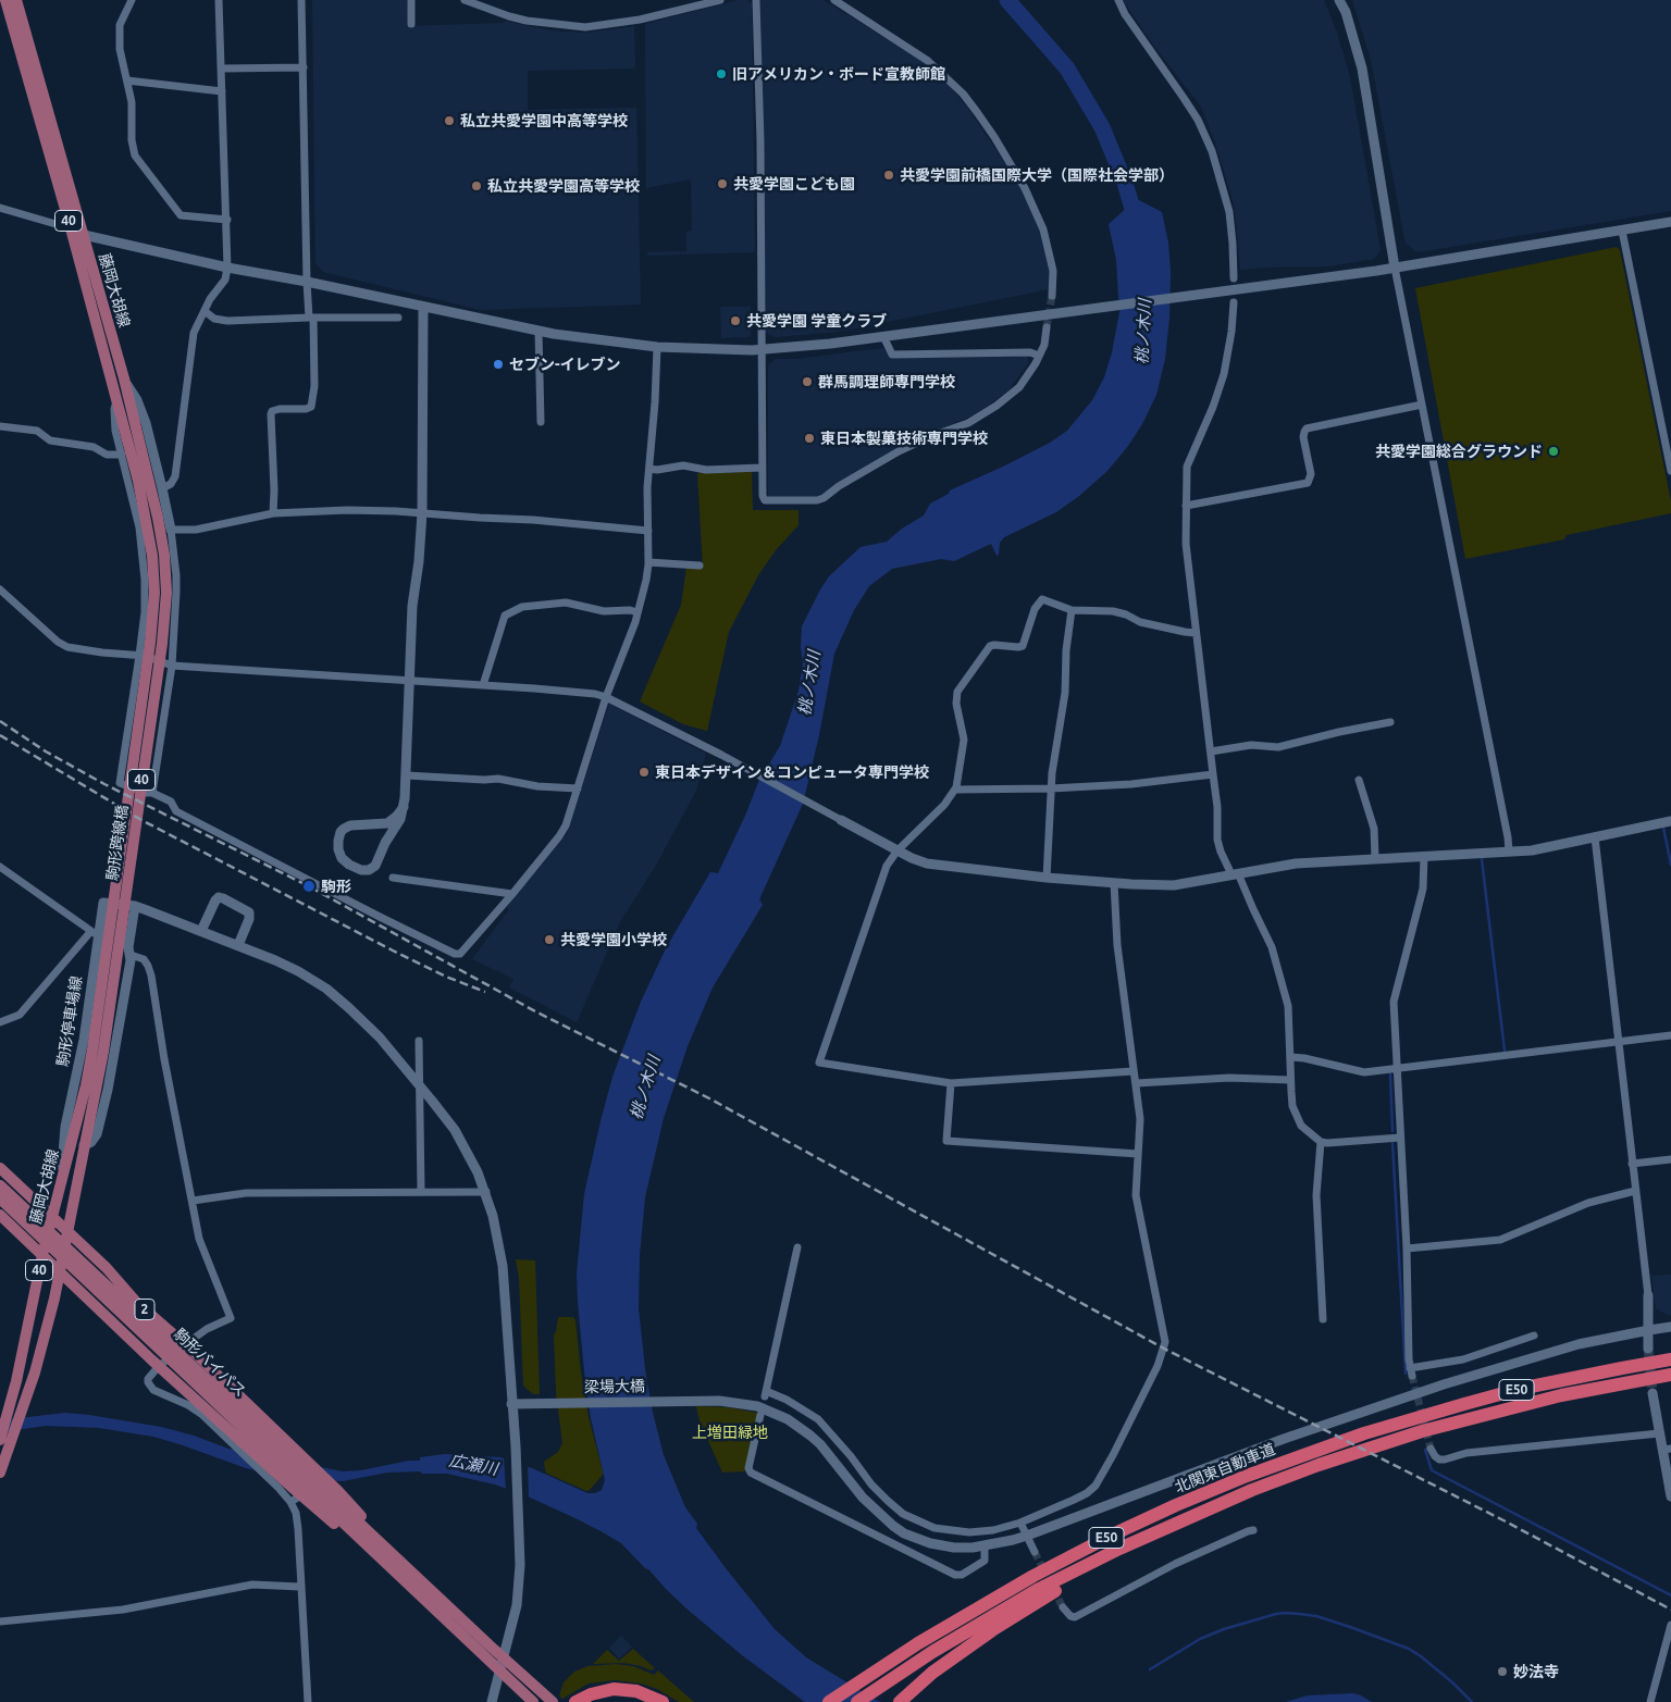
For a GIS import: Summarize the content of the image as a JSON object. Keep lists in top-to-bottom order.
{
  "streets": {
    "highway": ["E50", "北関東自動車道"],
    "main road": [
      "40",
      "藤岡大胡線",
      "駒形跨線橋",
      "2",
      "駒形バイパス"
    ],
    "street": ["駒形停車場線", "梁場大橋"]
  },
  "crossings": [
    ["40", "藤岡大胡線"],
    ["藤岡大胡線", "駒形跨線橋"],
    ["藤岡大胡線", "駒形停車場線"],
    ["藤岡大胡線", "2"],
    ["駒形停車場線", "2"],
    ["駒形停車場線", "梁場大橋"],
    ["2", "駒形バイパス"]
  ],
  "water": ["桃ノ木川", "広瀬川"],
  "parks": ["上増田緑地"],
  "places": [
    "旧アメリカン・ボード宣教師館",
    "私立共愛学園中高等学校",
    "共愛学園前橋国際大学（国際社会学部）",
    "共愛学園こども園",
    "私立共愛学園高等学校",
    "共愛学園 学童クラブ",
    "セブン-イレブン",
    "群馬調理師専門学校",
    "東日本製菓技術専門学校",
    "共愛学園総合グラウンド",
    "東日本デザイン＆コンピュータ専門学校",
    "駒形",
    "共愛学園小学校",
    "妙法寺"
  ]
}
